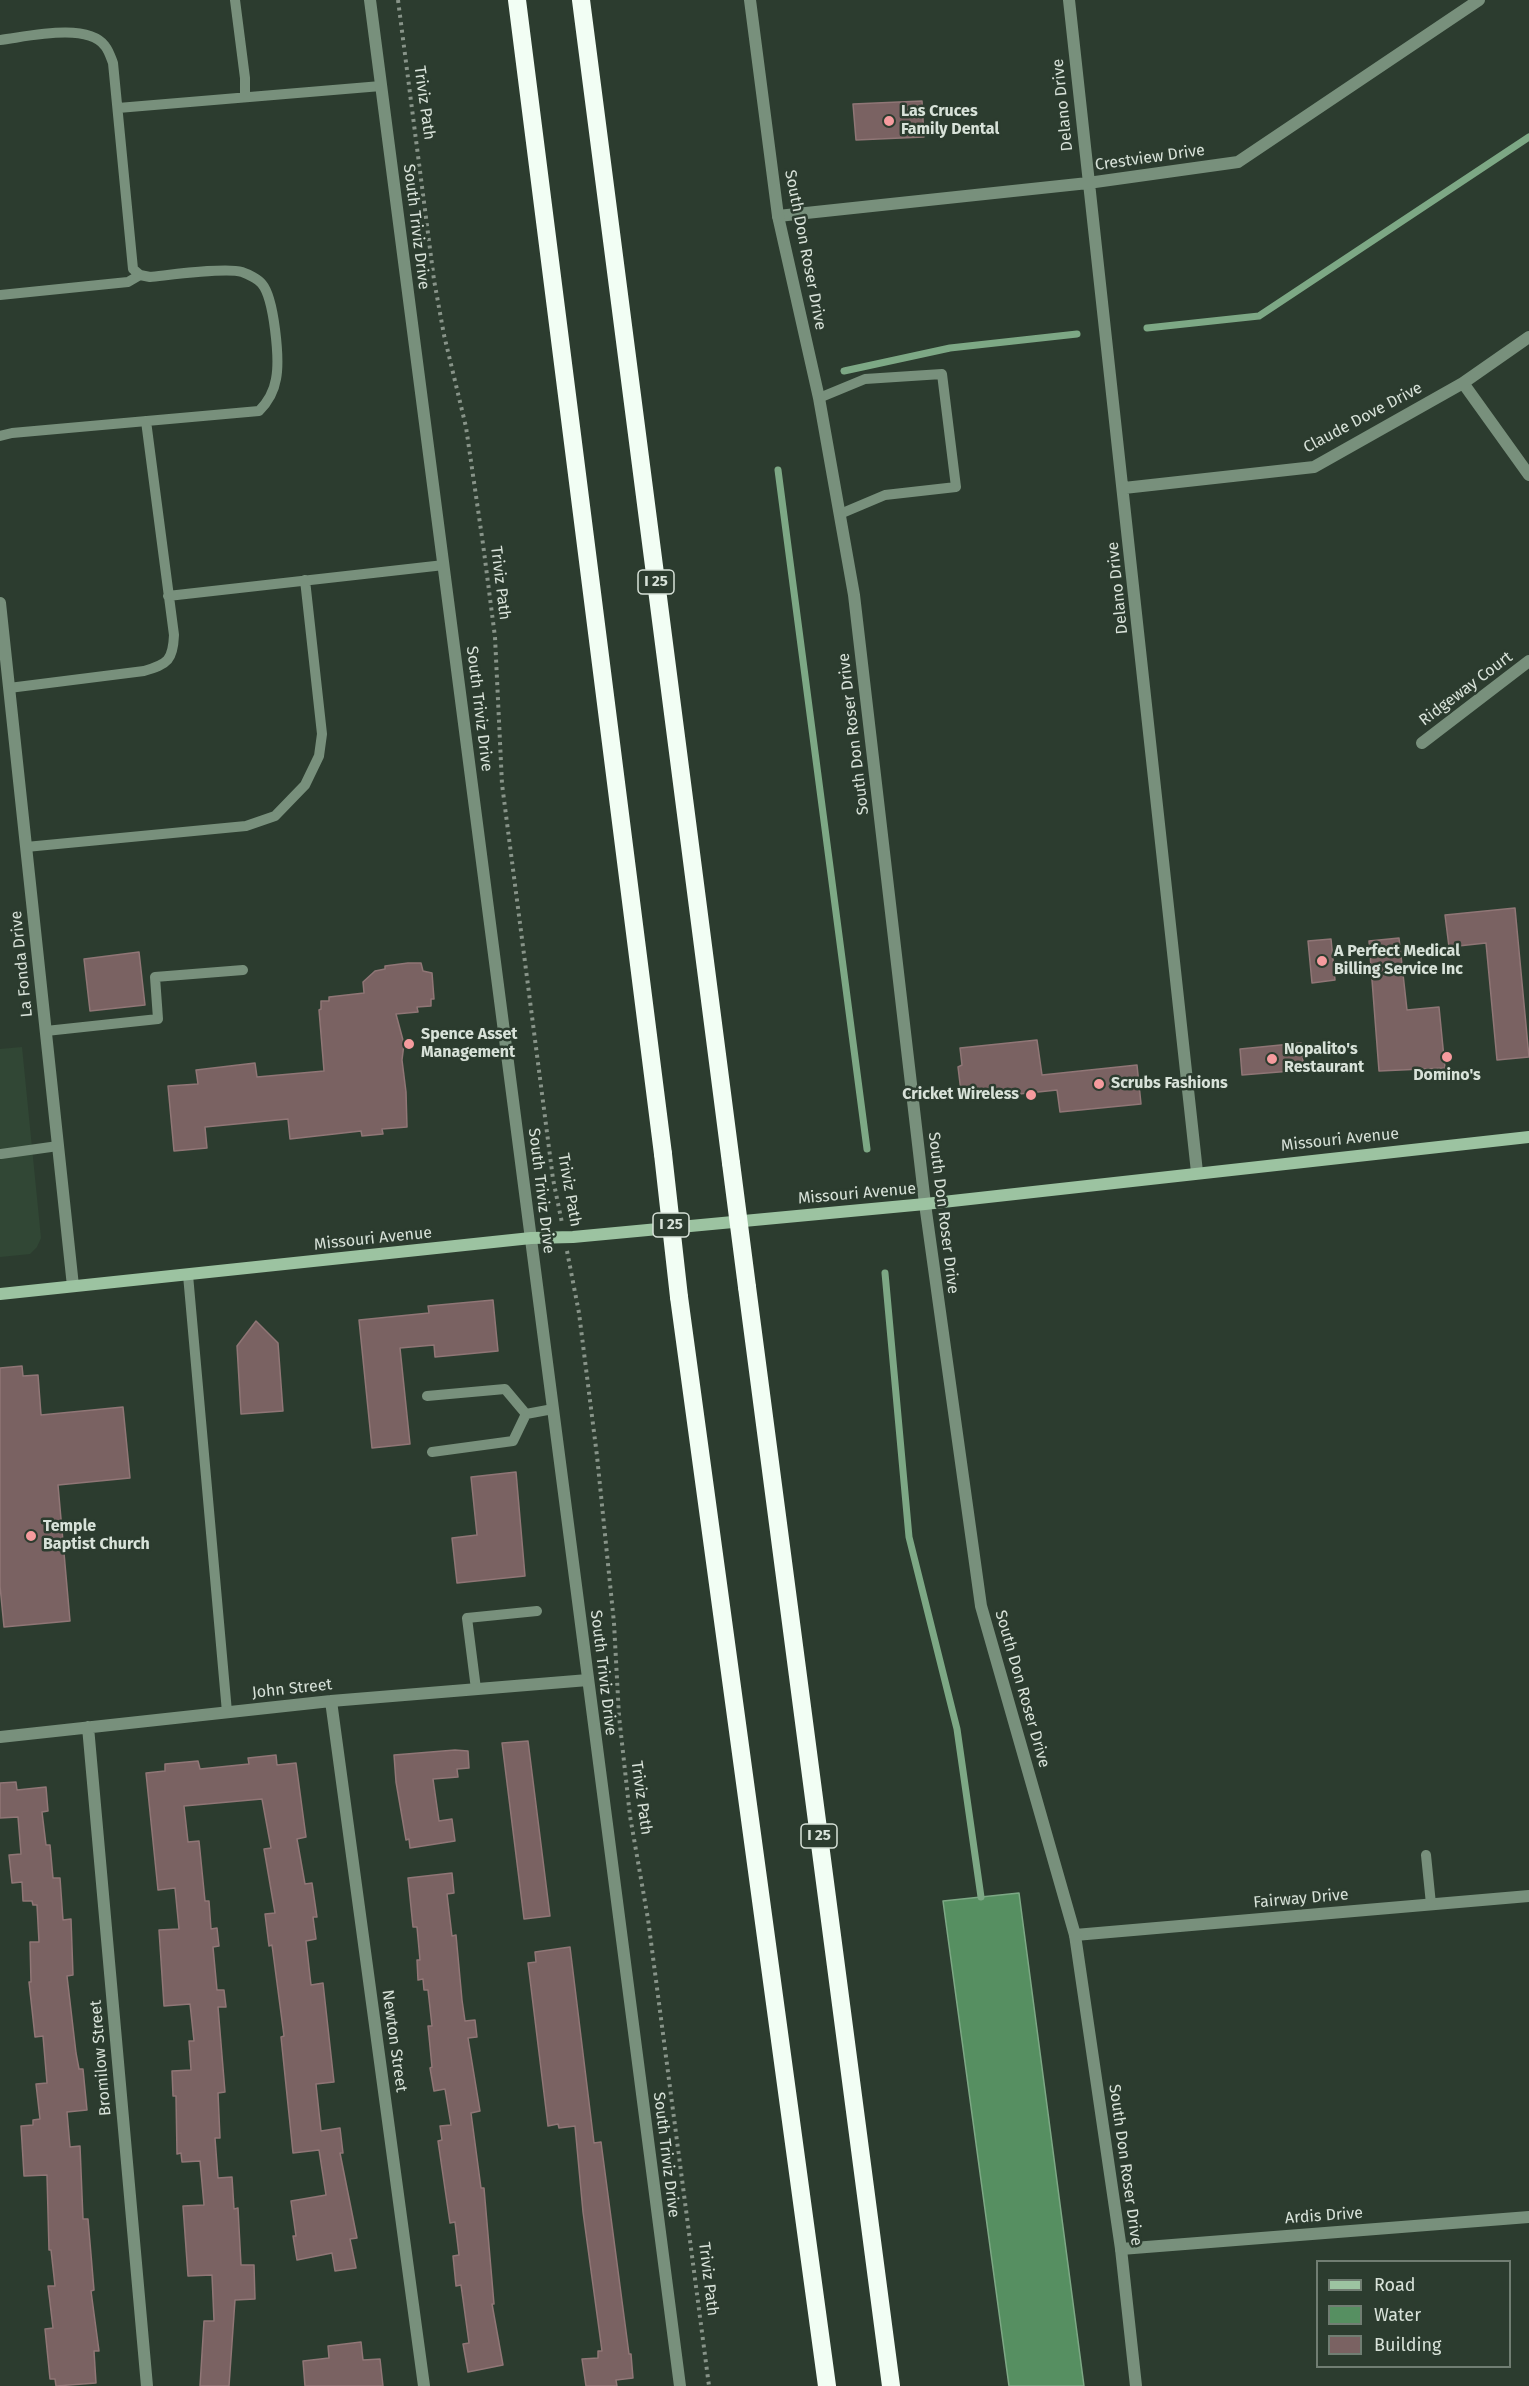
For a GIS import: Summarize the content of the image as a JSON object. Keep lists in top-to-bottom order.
{
  "streets": {
    "highway": ["I 25"],
    "main road": ["Missouri Avenue"],
    "street": [
      "Delano Drive",
      "Crestview Drive",
      "South Triviz Drive",
      "South Don Roser Drive",
      "Claude Dove Drive",
      "Ridgeway Court",
      "La Fonda Drive",
      "John Street",
      "Fairway Drive",
      "Newton Street",
      "Bromilow Street",
      "Ardis Drive"
    ],
    "path": ["Triviz Path"]
  },
  "crossings": [
    ["Triviz Path", "Missouri Avenue"],
    ["Delano Drive", "Crestview Drive"],
    ["Delano Drive", "Claude Dove Drive"],
    ["Delano Drive", "Missouri Avenue"],
    ["Crestview Drive", "South Don Roser Drive"],
    ["South Triviz Drive", "Missouri Avenue"],
    ["South Triviz Drive", "John Street"],
    ["South Don Roser Drive", "Missouri Avenue"],
    ["South Don Roser Drive", "Fairway Drive"],
    ["South Don Roser Drive", "Ardis Drive"],
    ["La Fonda Drive", "Missouri Avenue"],
    ["John Street", "Newton Street"],
    ["John Street", "Bromilow Street"]
  ],
  "places": [
    "Las Cruces Family Dental",
    "A Perfect Medical Billing Service Inc",
    "Spence Asset Management",
    "Domino's",
    "Nopalito's Restaurant",
    "Scrubs Fashions",
    "Cricket Wireless",
    "Temple Baptist Church"
  ],
  "legend": ["Road", "Water", "Building"]
}
